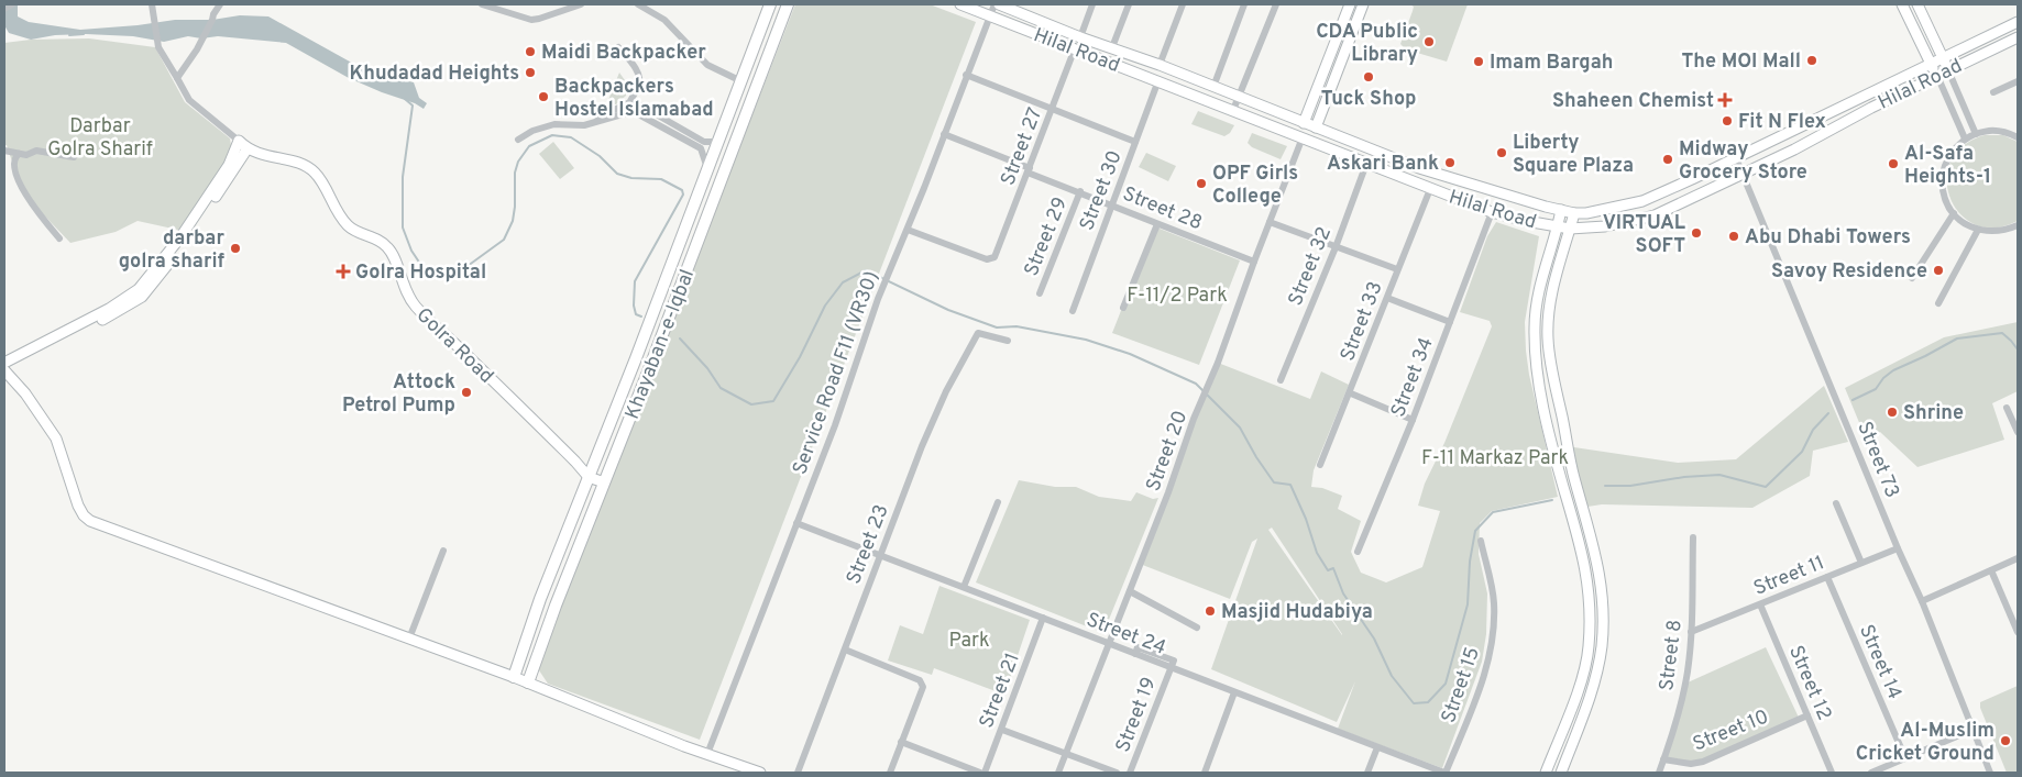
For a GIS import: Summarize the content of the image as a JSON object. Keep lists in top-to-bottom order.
{
  "streets": {
    "main road": ["Khayaban-e-Iqbal"],
    "street": [
      "Hilal Road",
      "Street 27",
      "Street 30",
      "Street 28",
      "Street 29",
      "Street 32",
      "Street 33",
      "Golra Road",
      "Service Road F11 (VR30)",
      "Street 34",
      "Street 20",
      "Street 73",
      "Street 23",
      "Street 11",
      "Street 24",
      "Street 8",
      "Street 14",
      "Street 12",
      "Street 15",
      "Street 21",
      "Street 19",
      "Street 10"
    ]
  },
  "crossings": [
    ["Hilal Road", "Street 27"],
    ["Hilal Road", "Street 30"],
    ["Hilal Road", "Street 32"],
    ["Hilal Road", "Street 33"],
    ["Hilal Road", "Service Road F11 (VR30)"],
    ["Hilal Road", "Street 34"],
    ["Hilal Road", "Street 20"],
    ["Hilal Road", "Street 73"],
    ["Street 27", "Street 28"],
    ["Street 27", "Service Road F11 (VR30)"],
    ["Street 30", "Street 28"],
    ["Street 28", "Street 29"],
    ["Street 28", "Service Road F11 (VR30)"],
    ["Street 28", "Street 20"],
    ["Khayaban-e-Iqbal", "Golra Road"],
    ["Service Road F11 (VR30)", "Street 24"],
    ["Street 20", "Street 24"],
    ["Street 73", "Street 11"],
    ["Street 23", "Street 24"],
    ["Street 11", "Street 8"],
    ["Street 11", "Street 14"],
    ["Street 11", "Street 12"],
    ["Street 24", "Street 15"],
    ["Street 24", "Street 21"],
    ["Street 24", "Street 19"],
    ["Street 8", "Street 10"],
    ["Street 12", "Street 10"]
  ],
  "parks": [
    "Darbar Golra Sharif",
    "F-11/2 Park",
    "F-11 Markaz Park",
    "Park"
  ],
  "places": {
    "other": [
      "CDA Public Library",
      "Maidi Backpacker",
      "The MOI Mall",
      "Imam Bargah",
      "Khudadad Heights",
      "Tuck Shop",
      "Backpackers Hostel Islamabad",
      "Fit N Flex",
      "Liberty Square Plaza",
      "Midway Grocery Store",
      "Askari Bank",
      "Al-Safa Heights-1",
      "OPF Girls College",
      "VIRTUAL SOFT",
      "Abu Dhabi Towers",
      "darbar golra sharif",
      "Savoy Residence",
      "Attock Petrol Pump",
      "Shrine",
      "Masjid Hudabiya",
      "Al-Muslim Cricket Ground"
    ],
    "health": ["Shaheen Chemist", "Golra Hospital"]
  }
}
